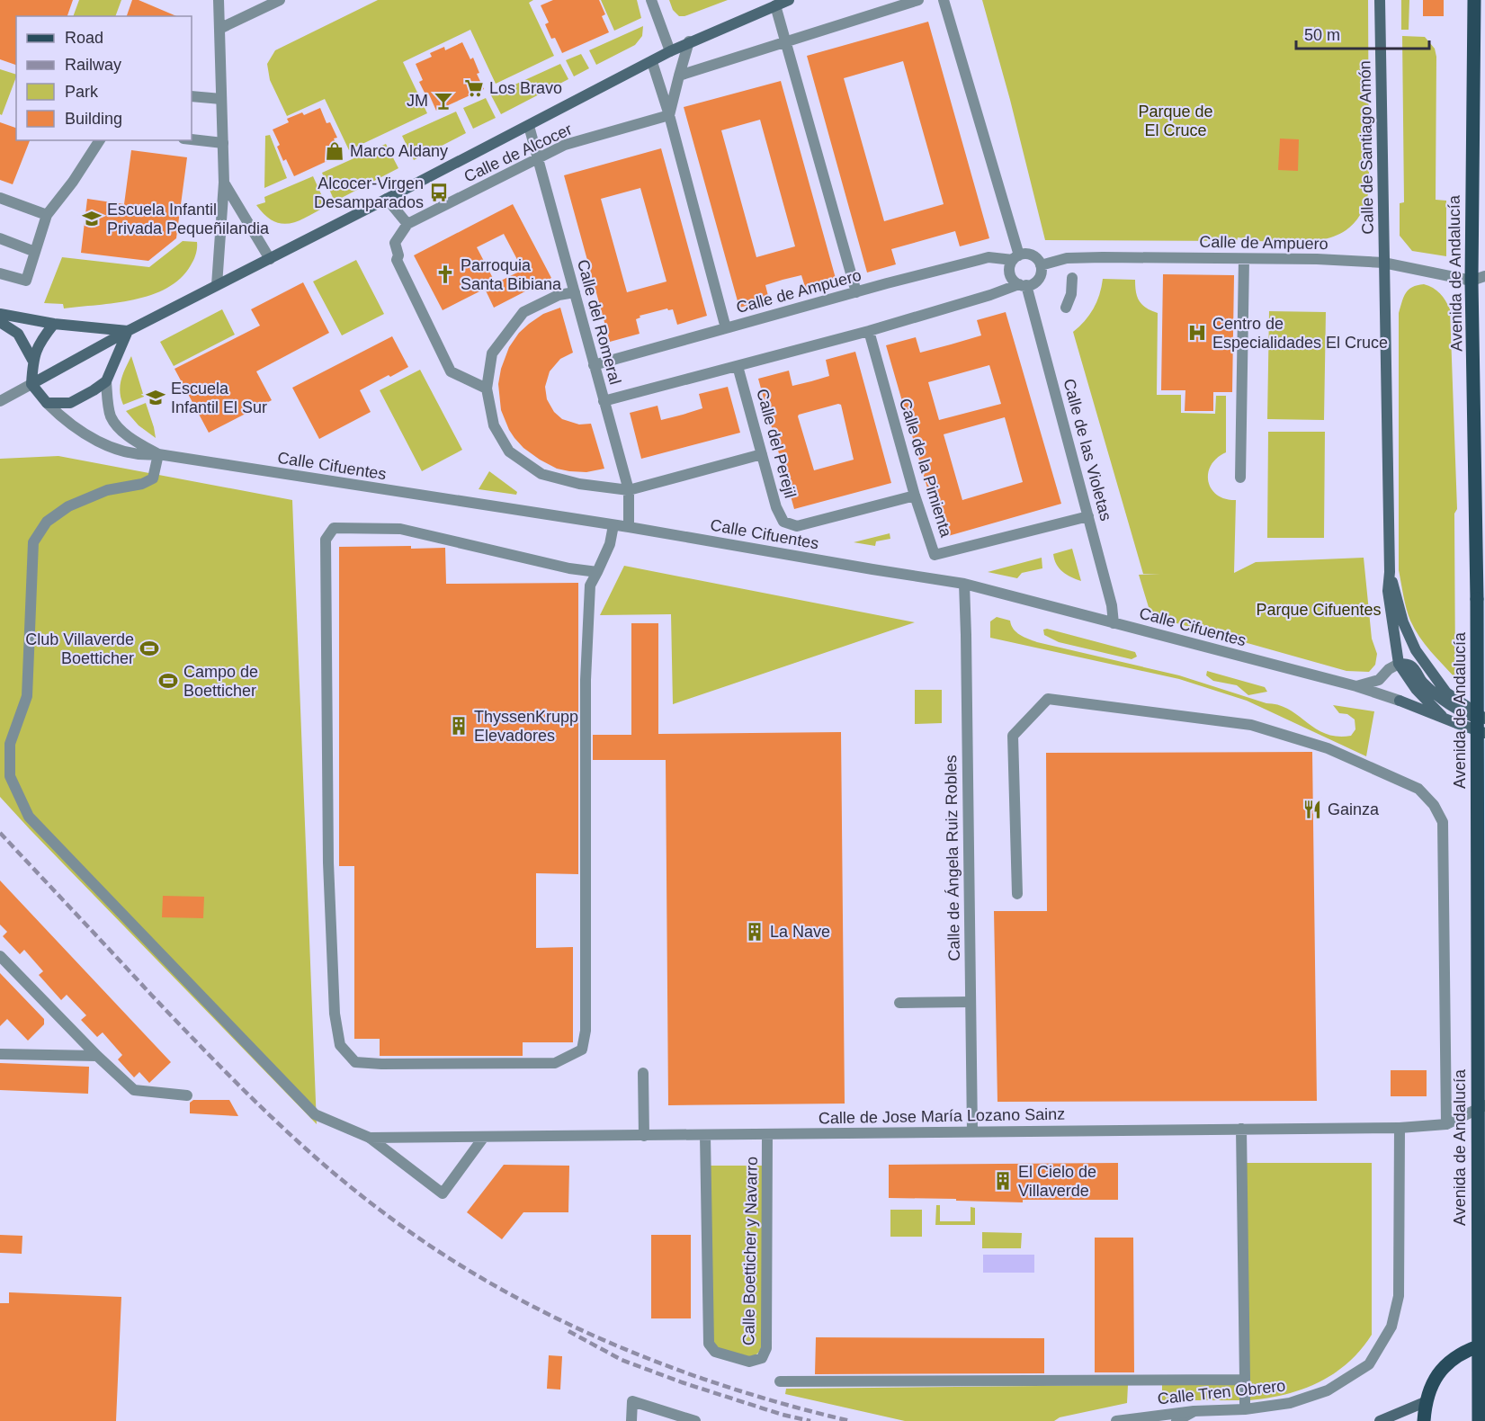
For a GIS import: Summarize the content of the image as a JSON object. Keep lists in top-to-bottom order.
{
  "streets": {
    "main road": ["Calle de Santiago Amón", "Calle de Alcocer", "Avenida de Andalucía"],
    "street": [
      "Calle de Ampuero",
      "Calle del Romeral",
      "Calle del Perejil",
      "Calle de las Violetas",
      "Calle Cifuentes",
      "Calle de la Pimienta",
      "Calle de Ángela Ruiz Robles",
      "Calle de Jose María Lozano Sainz",
      "Calle Boetticher y Navarro",
      "Calle Tren Obrero"
    ]
  },
  "crossings": [
    ["Calle de Santiago Amón", "Calle de Ampuero"],
    ["Calle de Alcocer", "Calle del Romeral"],
    ["Calle de Ampuero", "Avenida de Andalucía"],
    ["Calle de Ampuero", "Calle del Romeral"],
    ["Calle de Ampuero", "Calle de las Violetas"],
    ["Calle del Romeral", "Calle Cifuentes"],
    ["Calle del Perejil", "Calle de la Pimienta"],
    ["Calle de las Violetas", "Calle Cifuentes"],
    ["Calle de las Violetas", "Calle de la Pimienta"],
    ["Calle Cifuentes", "Calle de Ángela Ruiz Robles"],
    ["Calle de Ángela Ruiz Robles", "Calle de Jose María Lozano Sainz"],
    ["Calle de Jose María Lozano Sainz", "Calle Boetticher y Navarro"],
    ["Calle de Jose María Lozano Sainz", "Calle Tren Obrero"]
  ],
  "parks": ["Parque de El Cruce", "Parque Cifuentes"],
  "places": {
    "supermarket": ["Los Bravo"],
    "bar": ["JM"],
    "shop": ["Marco Aldany"],
    "bus stop": ["Alcocer-Virgen Desamparados"],
    "school or university": ["Escuela Infantil Privada Pequeñilandia", "Escuela Infantil El Sur"],
    "church": ["Parroquia Santa Bibiana"],
    "hospital": ["Centro de Especialidades El Cruce"],
    "sports": ["Club Villaverde Boetticher", "Campo de Boetticher"],
    "building": ["ThyssenKrupp Elevadores", "La Nave", "El Cielo de Villaverde"],
    "restaurant": ["Gainza"]
  },
  "legend": [
    "Road",
    "Railway",
    "Park",
    "Building"
  ],
  "scale_bar": "50 m"
}
